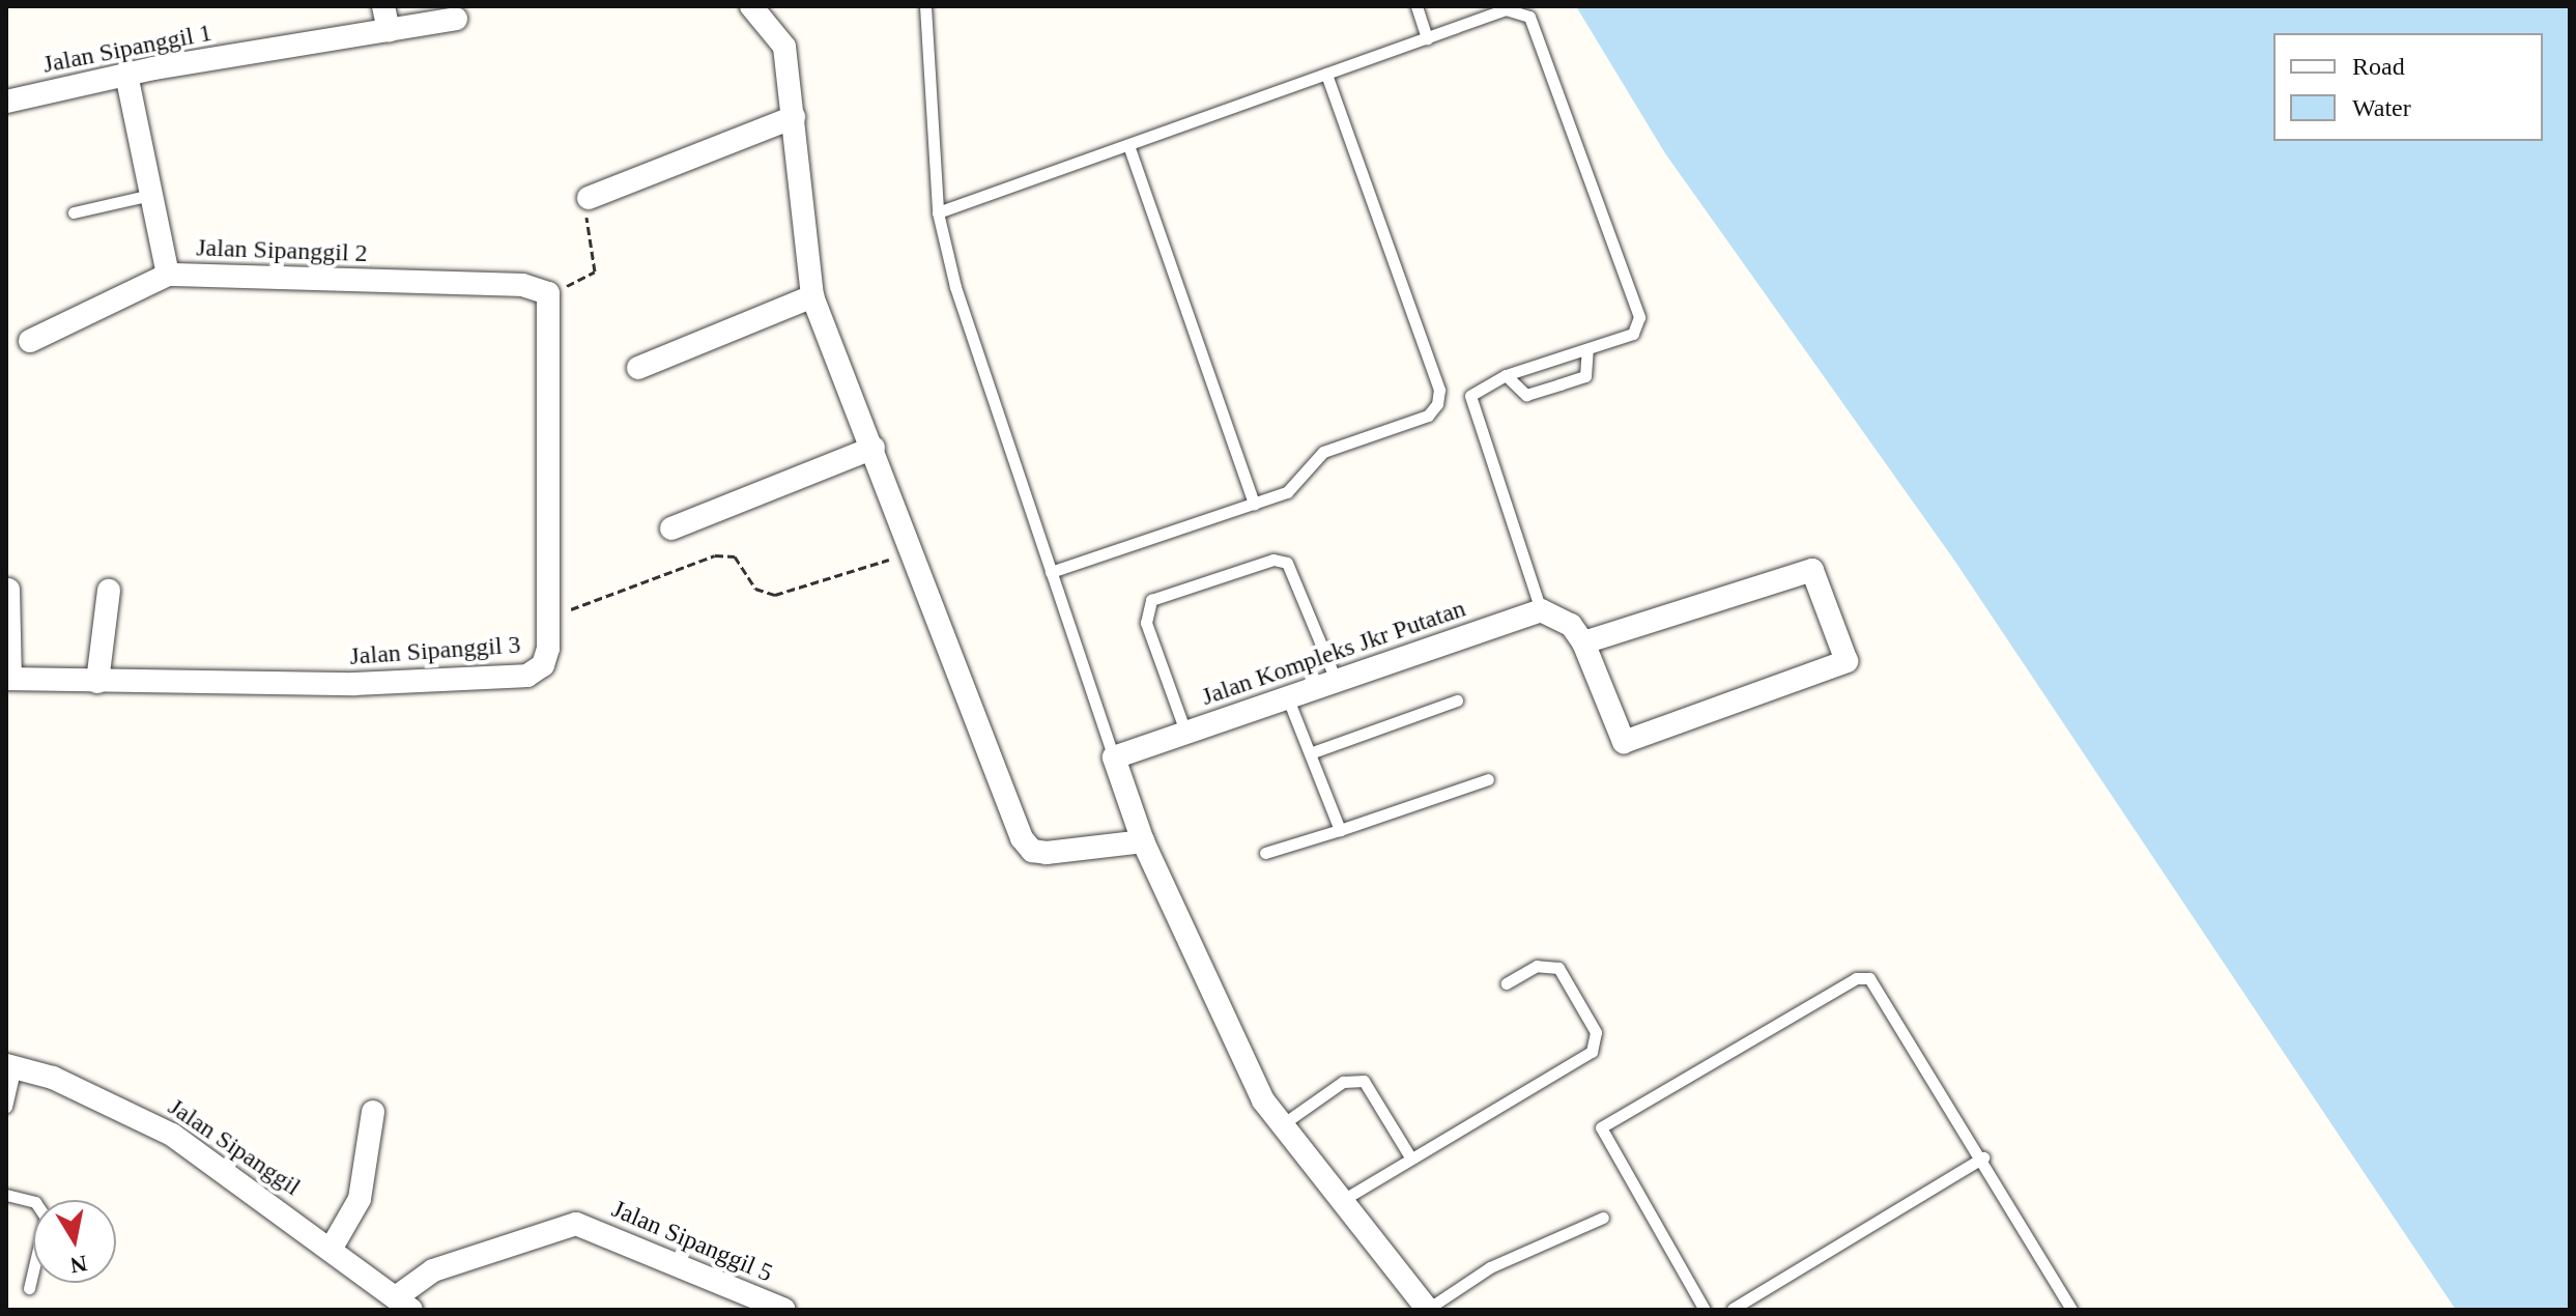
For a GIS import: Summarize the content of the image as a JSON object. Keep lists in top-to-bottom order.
{
  "streets": {
    "street": [
      "Jalan Sipanggil 1",
      "Jalan Sipanggil 2",
      "Jalan Sipanggil 3",
      "Jalan Kompleks Jkr Putatan",
      "Jalan Sipanggil",
      "Jalan Sipanggil 5"
    ]
  },
  "crossings": [
    ["Jalan Sipanggil 1", "Jalan Sipanggil 2"],
    ["Jalan Sipanggil 2", "Jalan Sipanggil 3"],
    ["Jalan Sipanggil", "Jalan Sipanggil 5"]
  ],
  "legend": ["Road", "Water"],
  "north": "bottom"
}
